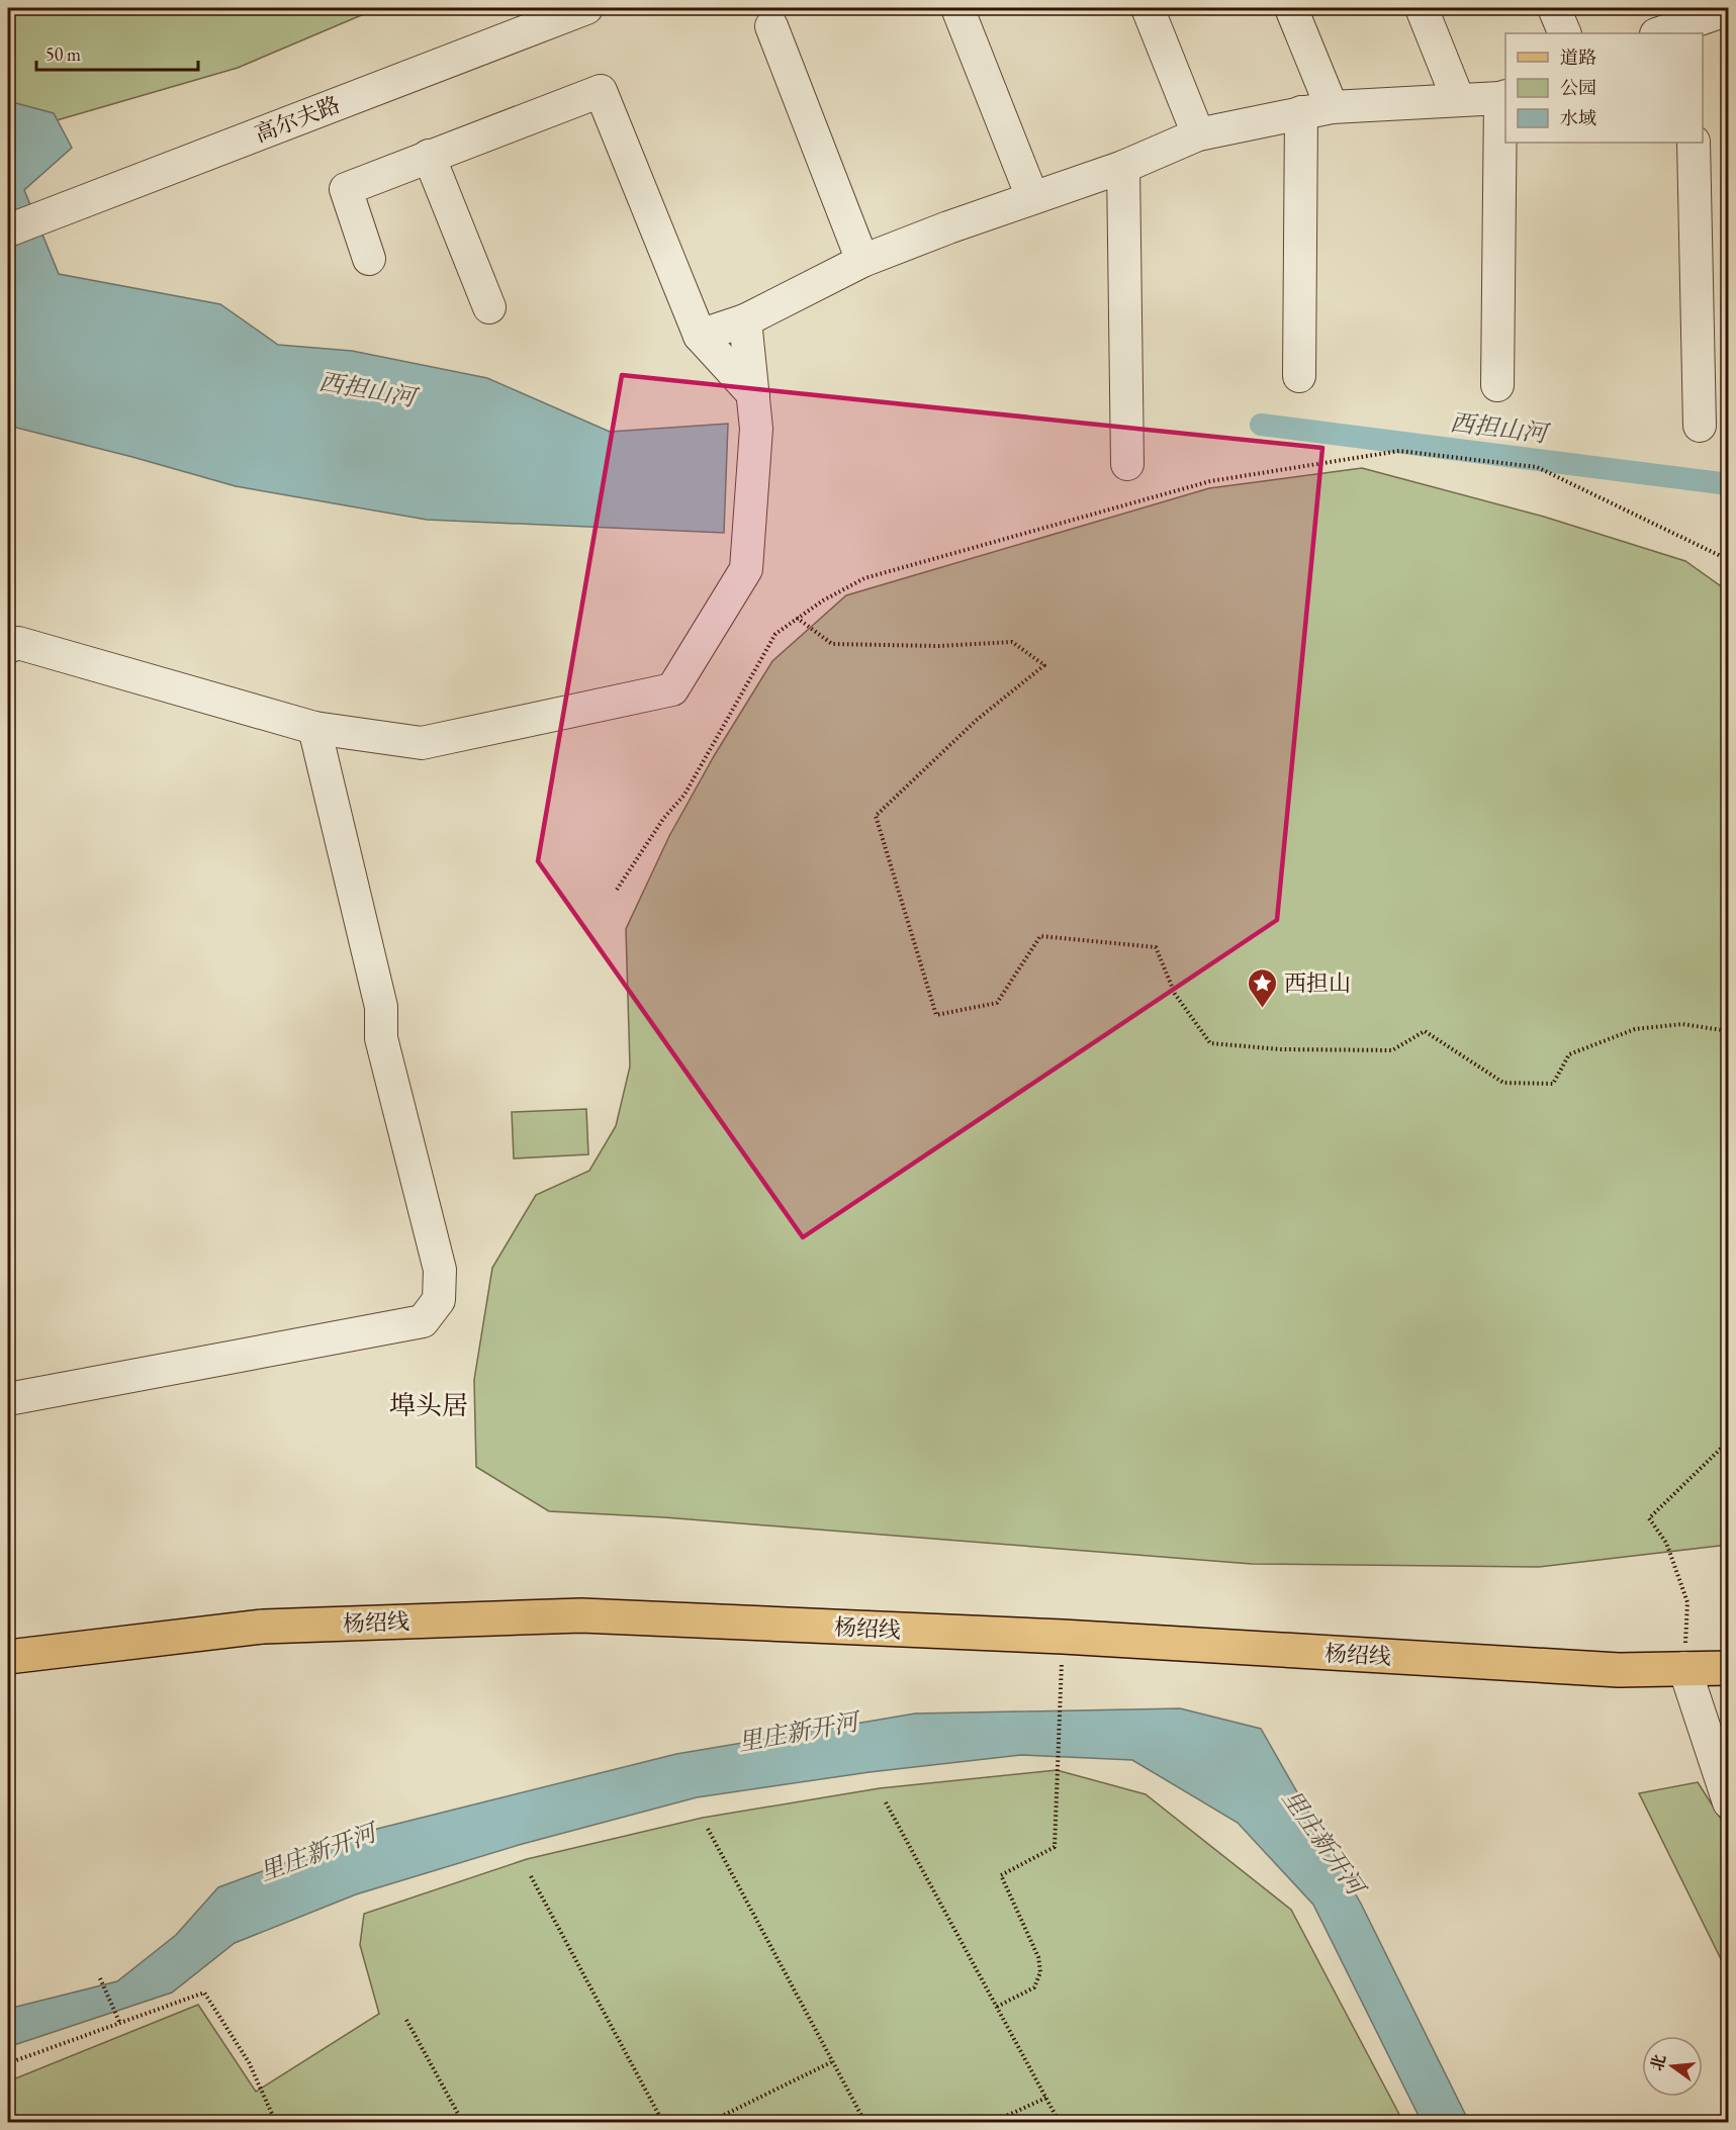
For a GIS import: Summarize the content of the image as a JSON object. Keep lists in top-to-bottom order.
{
  "streets": {
    "main road": ["杨绍线"],
    "street": ["高尔夫路"]
  },
  "districts": ["埠头居"],
  "water": ["西担山河", "里庄新开河"],
  "places": {
    "place": ["西担山"]
  },
  "legend": ["道路", "公园", "水域"],
  "scale_bar": "50 m",
  "north": "left"
}
